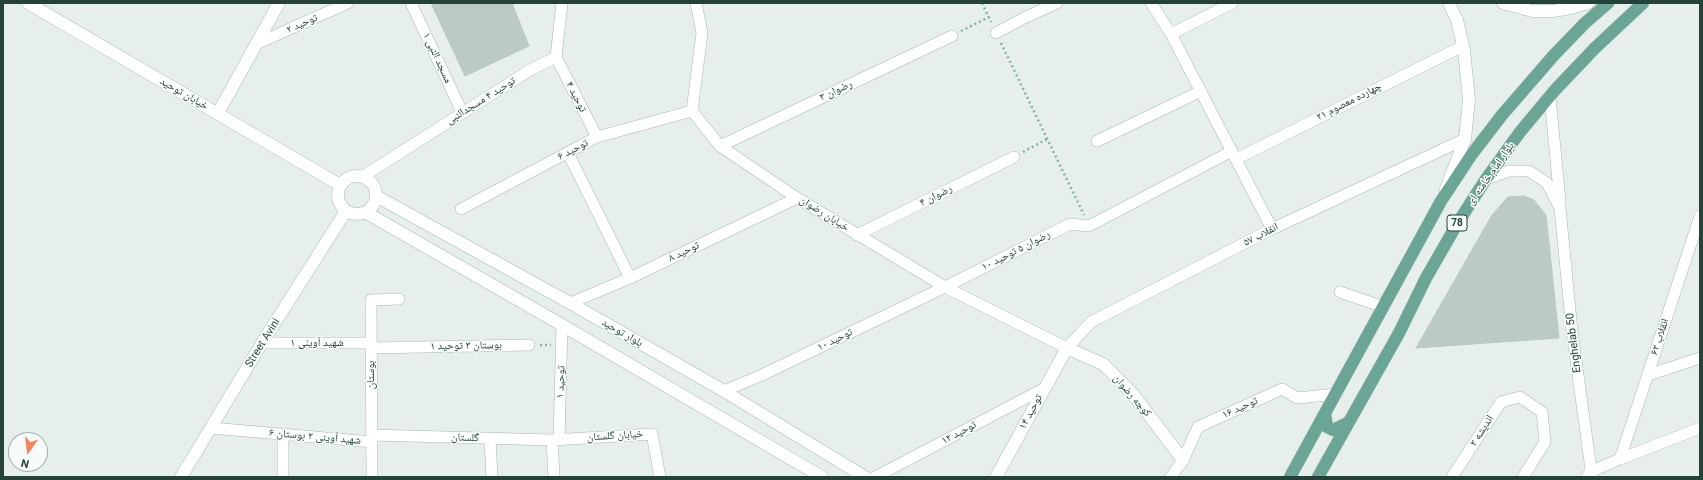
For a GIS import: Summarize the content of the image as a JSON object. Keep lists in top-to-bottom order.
{
  "streets": {
    "main road": ["بلوار امام خامنه ای", "78"],
    "street": [
      "توحید ۲",
      "مسجد النبی ۱",
      "رضوان ۳",
      "خیابان توحید",
      "توحید ۴",
      "توحید ۴ مسجدالنبی",
      "چهارده معصوم ۲۱",
      "توحید ۶",
      "رضوان ۴",
      "خیابان رضوان",
      "انقلاب ۵۷",
      "رضوان ۵ توحید ۱۰",
      "توحید ۸",
      "بلوار توحید",
      "انقلاب ۶۲",
      "توحید ۱۰",
      "Street Avini",
      "شهید آوینی ۱",
      "Enghelab 50",
      "بوستان ۳ توحید ۱",
      "بوستان",
      "توحید ۱",
      "کوچه رضوان",
      "توحید ۱۶",
      "توحید ۱۴",
      "اندیشه ۲",
      "توحید ۱۲",
      "خیابان گلستان",
      "شهید آوینی ۲ بوستان ۶",
      "گلستان"
    ]
  },
  "crossings": [
    ["مسجد النبی ۱", "توحید ۴ مسجدالنبی"],
    ["رضوان ۳", "خیابان رضوان"],
    ["خیابان توحید", "توحید ۴ مسجدالنبی"],
    ["خیابان توحید", "بلوار توحید"],
    ["خیابان توحید", "Street Avini"],
    ["توحید ۴", "توحید ۴ مسجدالنبی"],
    ["توحید ۴", "توحید ۶"],
    ["توحید ۴ مسجدالنبی", "بلوار توحید"],
    ["توحید ۴ مسجدالنبی", "Street Avini"],
    ["چهارده معصوم ۲۱", "رضوان ۵ توحید ۱۰"],
    ["توحید ۶", "خیابان رضوان"],
    ["بلوار امام خامنه ای", "Enghelab 50"],
    ["رضوان ۴", "خیابان رضوان"],
    ["خیابان رضوان", "انقلاب ۵۷"],
    ["خیابان رضوان", "رضوان ۵ توحید ۱۰"],
    ["خیابان رضوان", "توحید ۸"],
    ["خیابان رضوان", "توحید ۱۰"],
    ["خیابان رضوان", "کوچه رضوان"],
    ["خیابان رضوان", "توحید ۱۴"],
    ["78", "توحید ۱۶"],
    ["انقلاب ۵۷", "کوچه رضوان"],
    ["انقلاب ۵۷", "توحید ۱۴"],
    ["رضوان ۵ توحید ۱۰", "توحید ۱۰"],
    ["توحید ۸", "بلوار توحید"],
    ["بلوار توحید", "توحید ۱۰"],
    ["بلوار توحید", "Street Avini"],
    ["بلوار توحید", "توحید ۱"],
    ["Street Avini", "شهید آوینی ۱"],
    ["Street Avini", "شهید آوینی ۲ بوستان ۶"],
    ["شهید آوینی ۱", "بوستان ۳ توحید ۱"],
    ["شهید آوینی ۱", "بوستان"],
    ["بوستان ۳ توحید ۱", "بوستان"],
    ["بوستان", "شهید آوینی ۲ بوستان ۶"],
    ["بوستان", "گلستان"],
    ["توحید ۱", "خیابان گلستان"],
    ["توحید ۱", "گلستان"],
    ["کوچه رضوان", "توحید ۱۶"],
    ["کوچه رضوان", "توحید ۱۴"],
    ["توحید ۱۴", "توحید ۱۲"],
    ["خیابان گلستان", "گلستان"],
    ["شهید آوینی ۲ بوستان ۶", "گلستان"]
  ],
  "north": "bottom"
}
